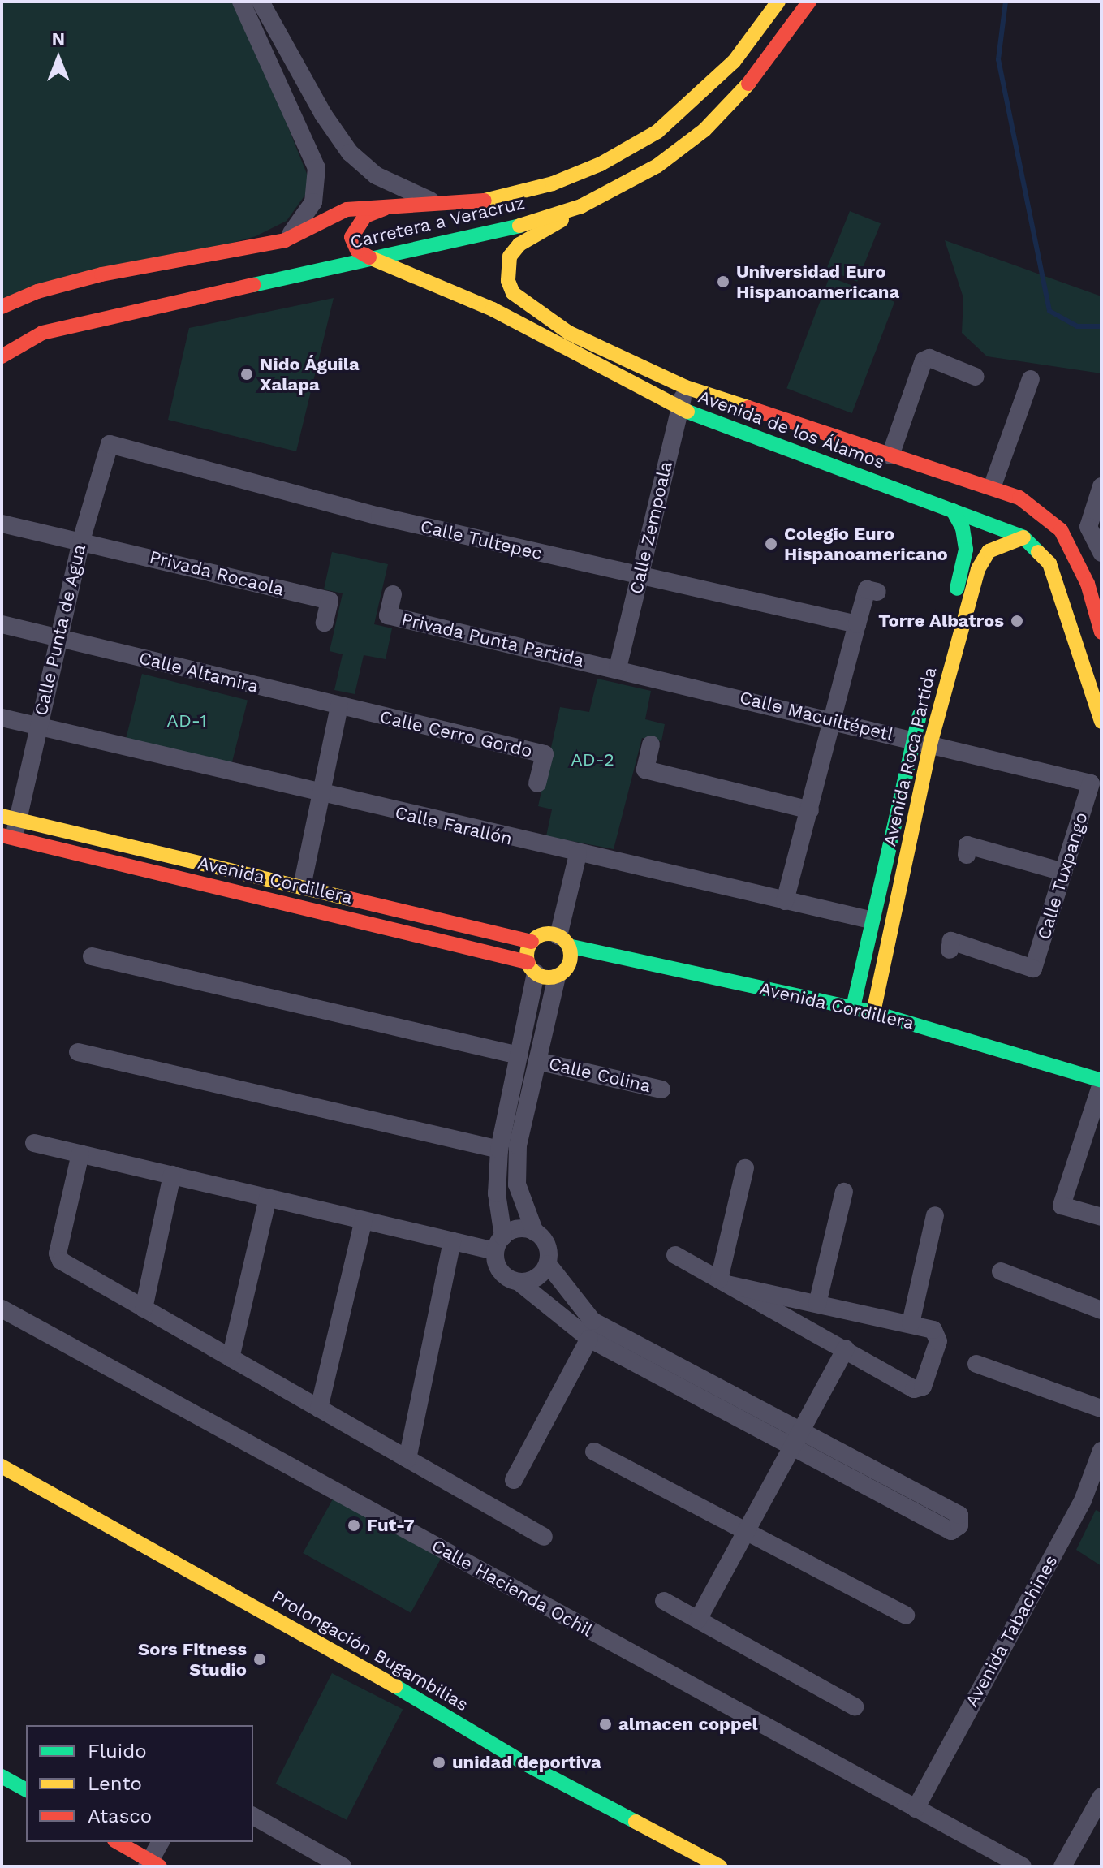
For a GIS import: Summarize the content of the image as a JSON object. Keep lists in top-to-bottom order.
{
  "streets": {
    "street": [
      "Carretera a Veracruz",
      "Avenida de los Álamos",
      "Calle Zempoala",
      "Calle Tultepec",
      "Privada Rocaola",
      "Calle Punta de Agua",
      "Privada Punta Partida",
      "Calle Altamira",
      "Calle Macuiltépetl",
      "Calle Cerro Gordo",
      "Avenida Roca Partida",
      "Calle Farallón",
      "Calle Tuxpango",
      "Avenida Cordillera",
      "Calle Colina",
      "Calle Hacienda Ochil",
      "Avenida Tabachines",
      "Prolongación Bugambilias"
    ]
  },
  "crossings": [
    ["Carretera a Veracruz", "Avenida de los Álamos"],
    ["Avenida de los Álamos", "Calle Zempoala"],
    ["Avenida de los Álamos", "Avenida Roca Partida"],
    ["Calle Zempoala", "Calle Tultepec"],
    ["Calle Zempoala", "Privada Punta Partida"],
    ["Calle Zempoala", "Calle Macuiltépetl"],
    ["Calle Tultepec", "Calle Punta de Agua"],
    ["Privada Rocaola", "Calle Punta de Agua"],
    ["Calle Punta de Agua", "Calle Altamira"],
    ["Calle Punta de Agua", "Calle Farallón"],
    ["Calle Punta de Agua", "Avenida Cordillera"],
    ["Privada Punta Partida", "Calle Macuiltépetl"],
    ["Calle Altamira", "Calle Cerro Gordo"],
    ["Calle Macuiltépetl", "Avenida Roca Partida"],
    ["Calle Macuiltépetl", "Calle Tuxpango"],
    ["Avenida Roca Partida", "Calle Farallón"],
    ["Avenida Roca Partida", "Avenida Cordillera"],
    ["Calle Hacienda Ochil", "Avenida Tabachines"]
  ],
  "parks": ["AD-1", "AD-2"],
  "places": [
    "Universidad Euro Hispanoamericana",
    "Nido Águila Xalapa",
    "Colegio Euro Hispanoamericano",
    "Torre Albatros",
    "Fut-7",
    "Sors Fitness Studio",
    "almacen coppel",
    "unidad deportiva"
  ],
  "legend": ["Fluido", "Lento", "Atasco"],
  "north": "top"
}
